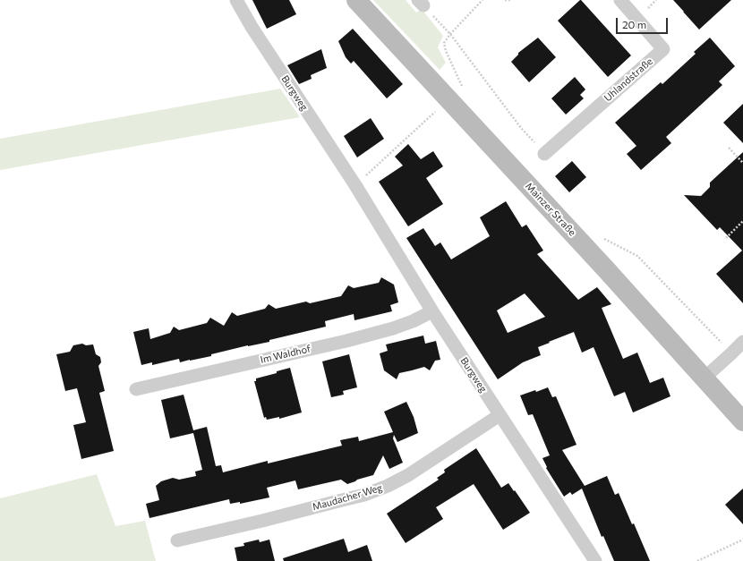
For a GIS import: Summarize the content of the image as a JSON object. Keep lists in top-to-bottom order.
{
  "streets": {
    "main road": ["Mainzer Straße"],
    "street": [
      "Uhlandstraße",
      "Burgweg",
      "Im Waldhof",
      "Maudacher Weg"
    ]
  },
  "crossings": [
    ["Burgweg", "Im Waldhof"],
    ["Burgweg", "Maudacher Weg"]
  ],
  "scale_bar": "20 m"
}
